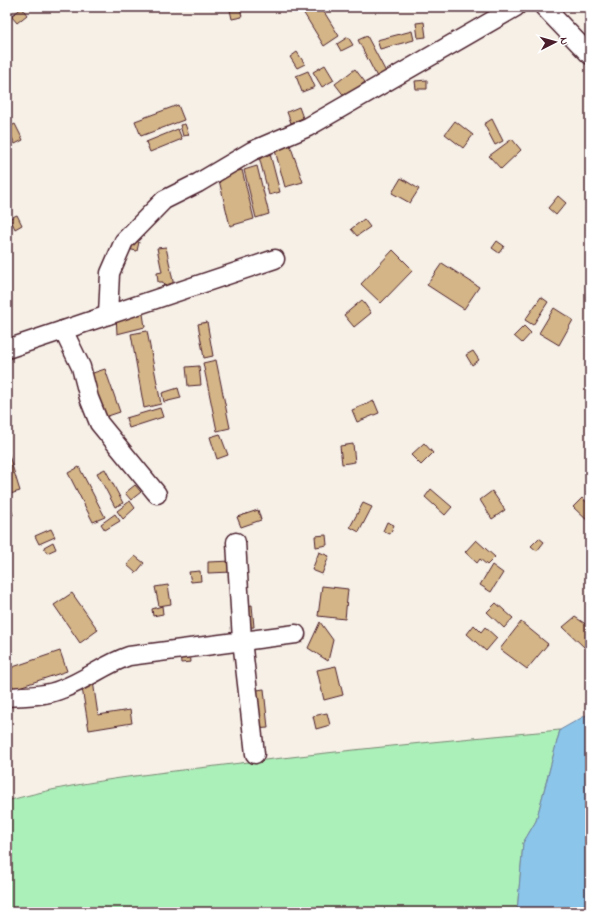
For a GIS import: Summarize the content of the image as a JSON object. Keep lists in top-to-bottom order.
{
  "north": "right"
}
